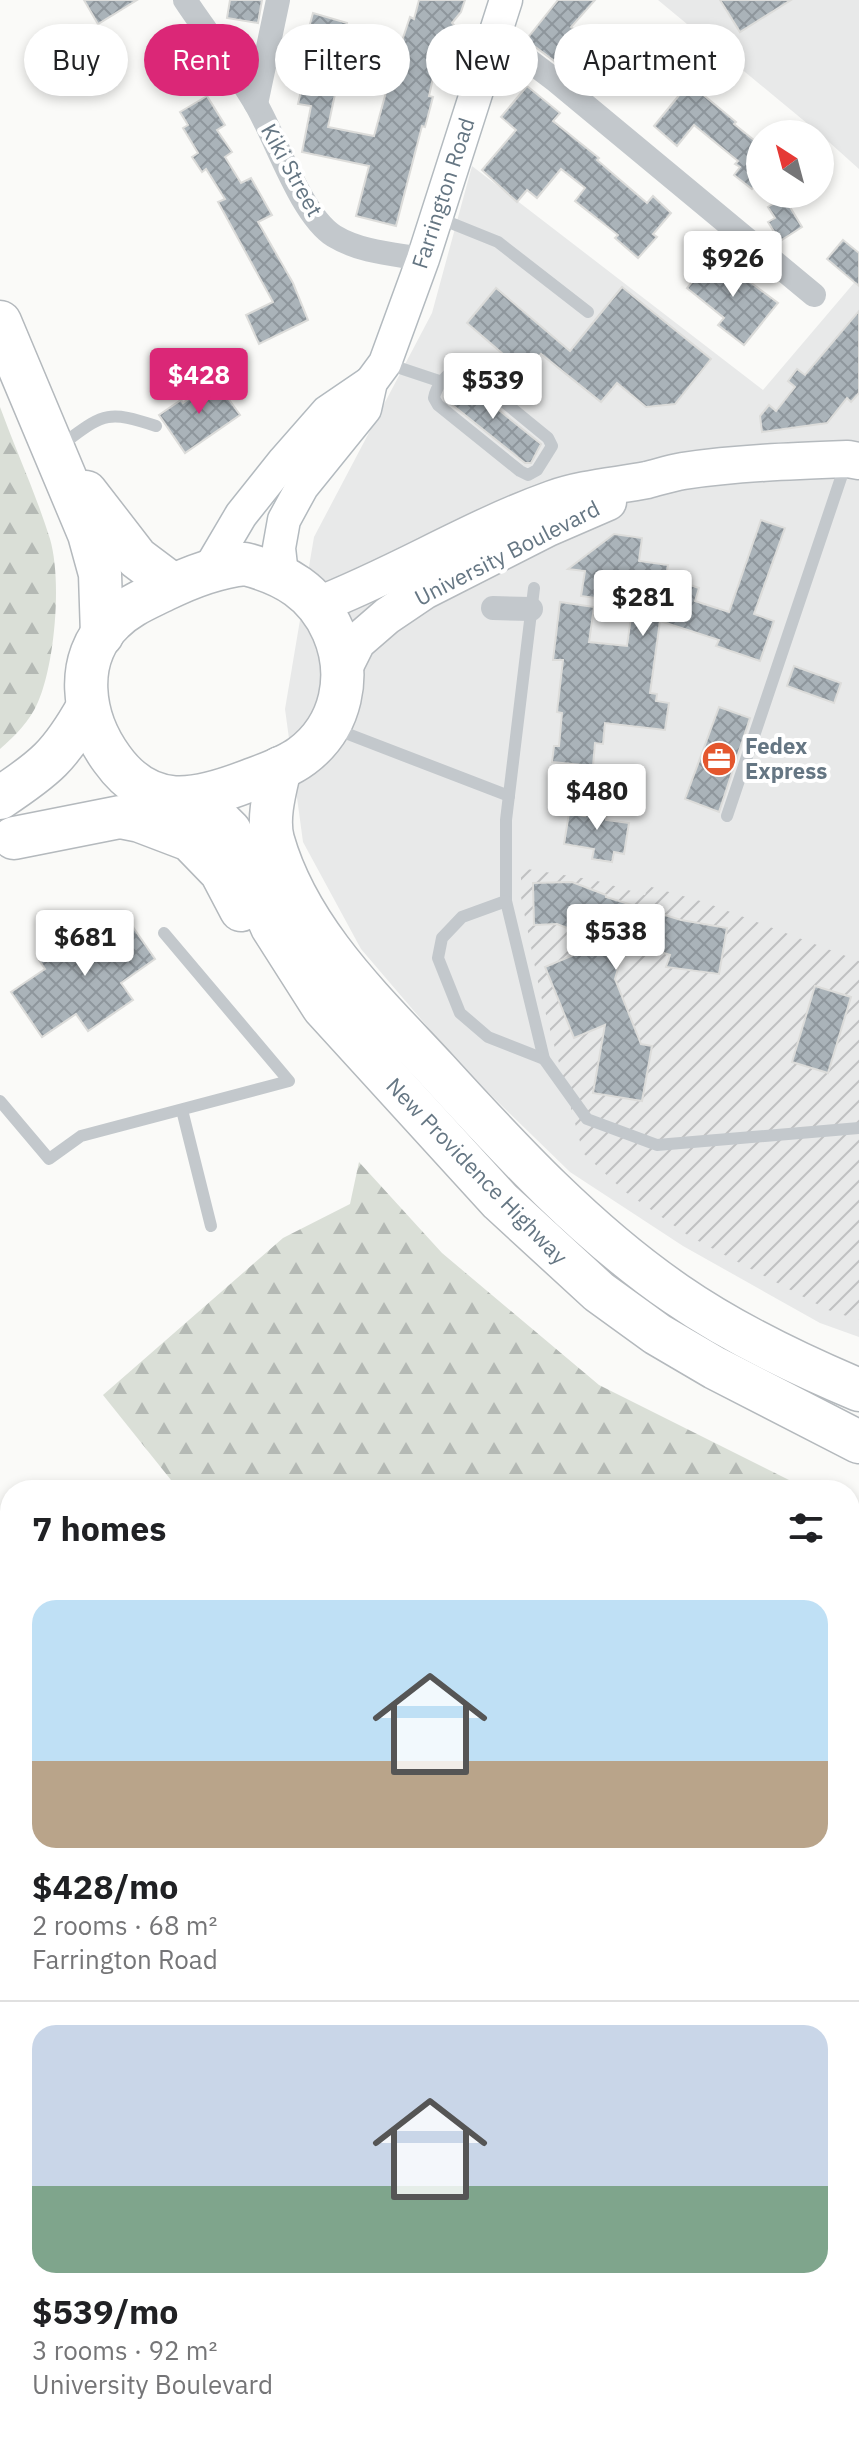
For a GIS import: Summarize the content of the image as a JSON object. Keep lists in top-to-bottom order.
{
  "streets": {
    "highway": ["New Providence Highway"],
    "main road": ["University Boulevard"],
    "street": ["Kiki Street", "Farrington Road"]
  },
  "crossings": [
    ["Kiki Street", "Farrington Road"],
    ["Farrington Road", "University Boulevard"],
    ["Farrington Road", "New Providence Highway"],
    ["University Boulevard", "New Providence Highway"]
  ],
  "places": {
    "office": ["Fedex Express"]
  },
  "north": "top left",
  "page": {
    "chip": [
      "Buy",
      "Rent",
      "Filters",
      "New",
      "Apartment"
    ],
    "price": [
      "$926",
      "$428",
      "$539",
      "$281",
      "$480",
      "$538",
      "$681"
    ],
    "heading": "7 homes",
    "list": [
      {
        "name": "$428/mo",
        "note": "2 rooms · 68 m² · Farrington Road"
      },
      {
        "name": "$539/mo",
        "note": "3 rooms · 92 m² · University Boulevard"
      }
    ]
  }
}
